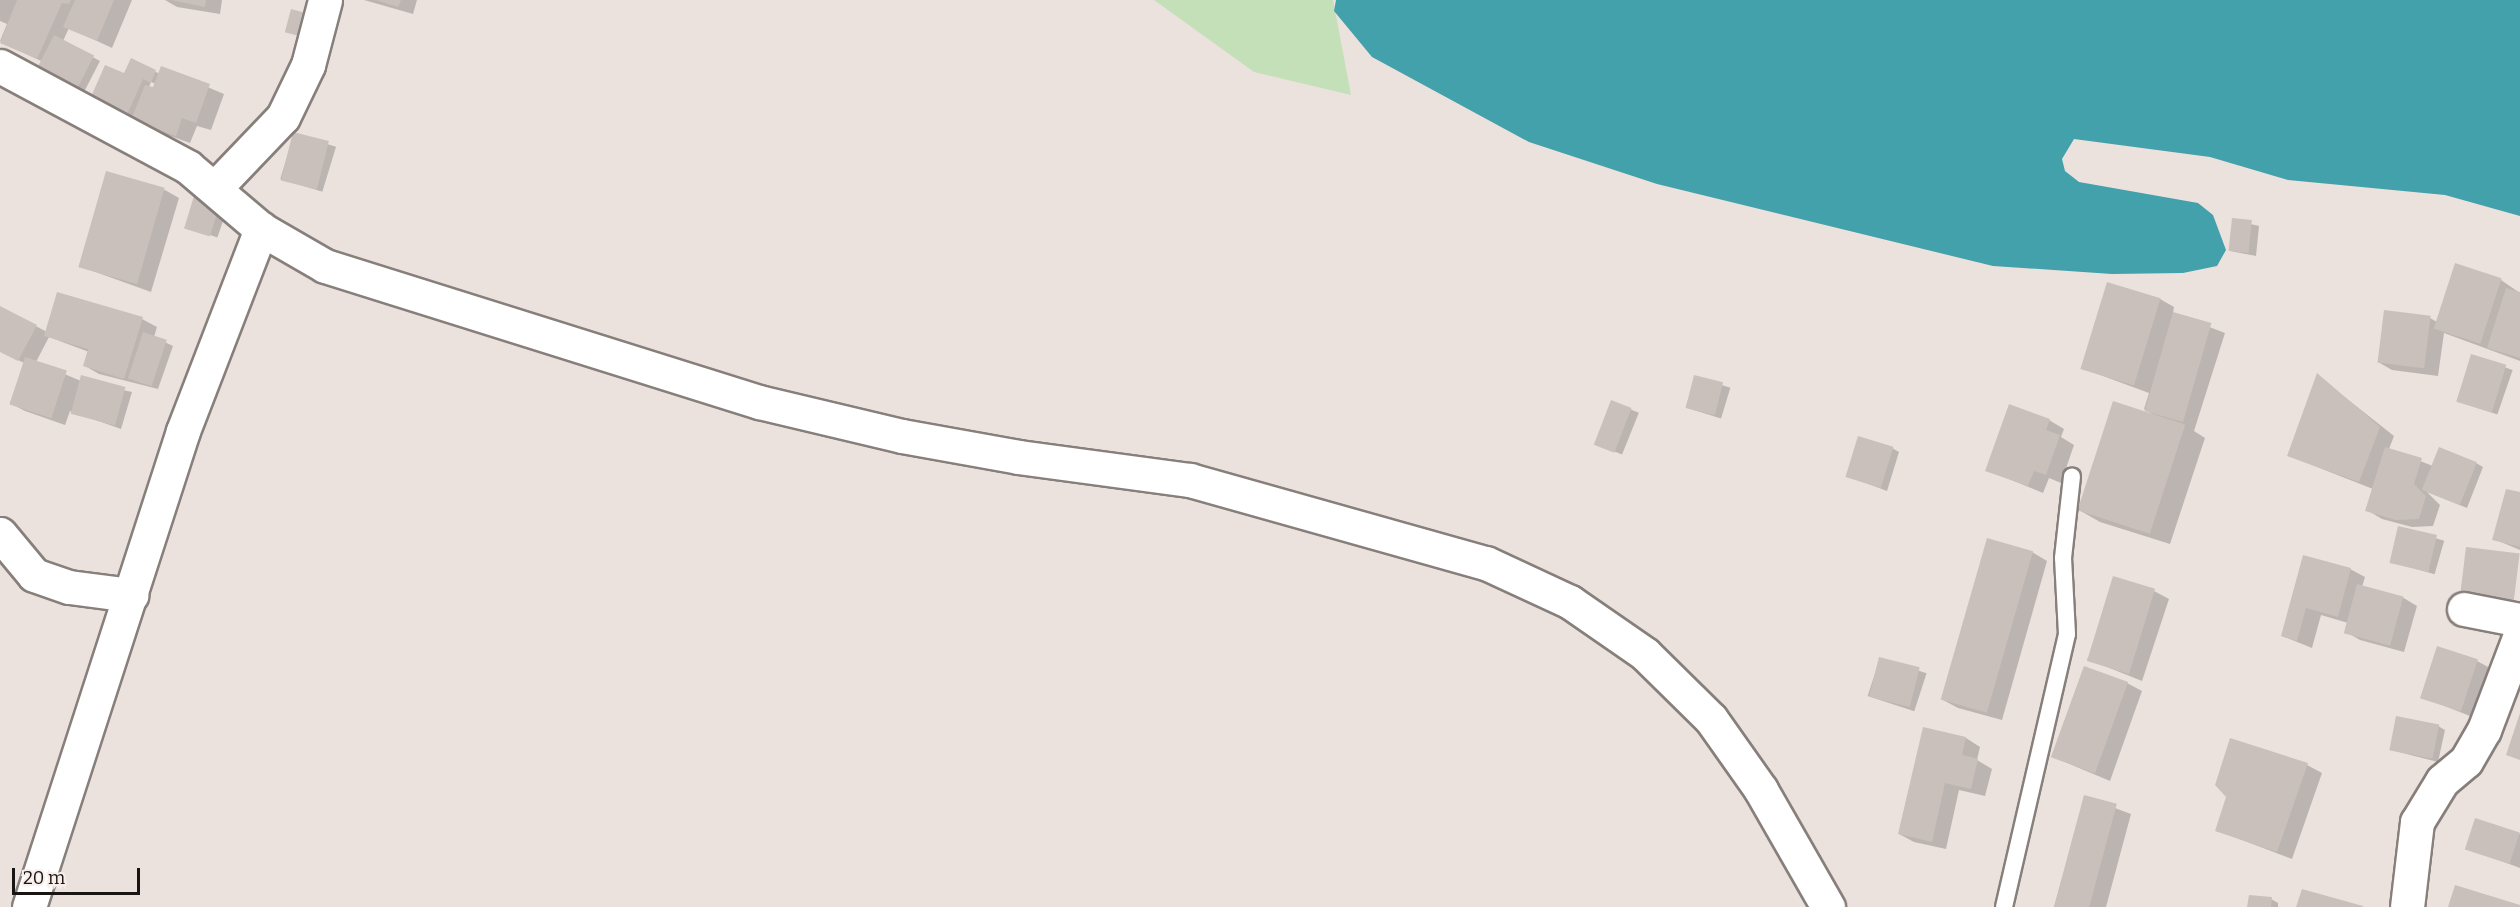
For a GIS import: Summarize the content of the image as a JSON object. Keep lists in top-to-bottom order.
{
  "scale_bar": "20 m"
}
